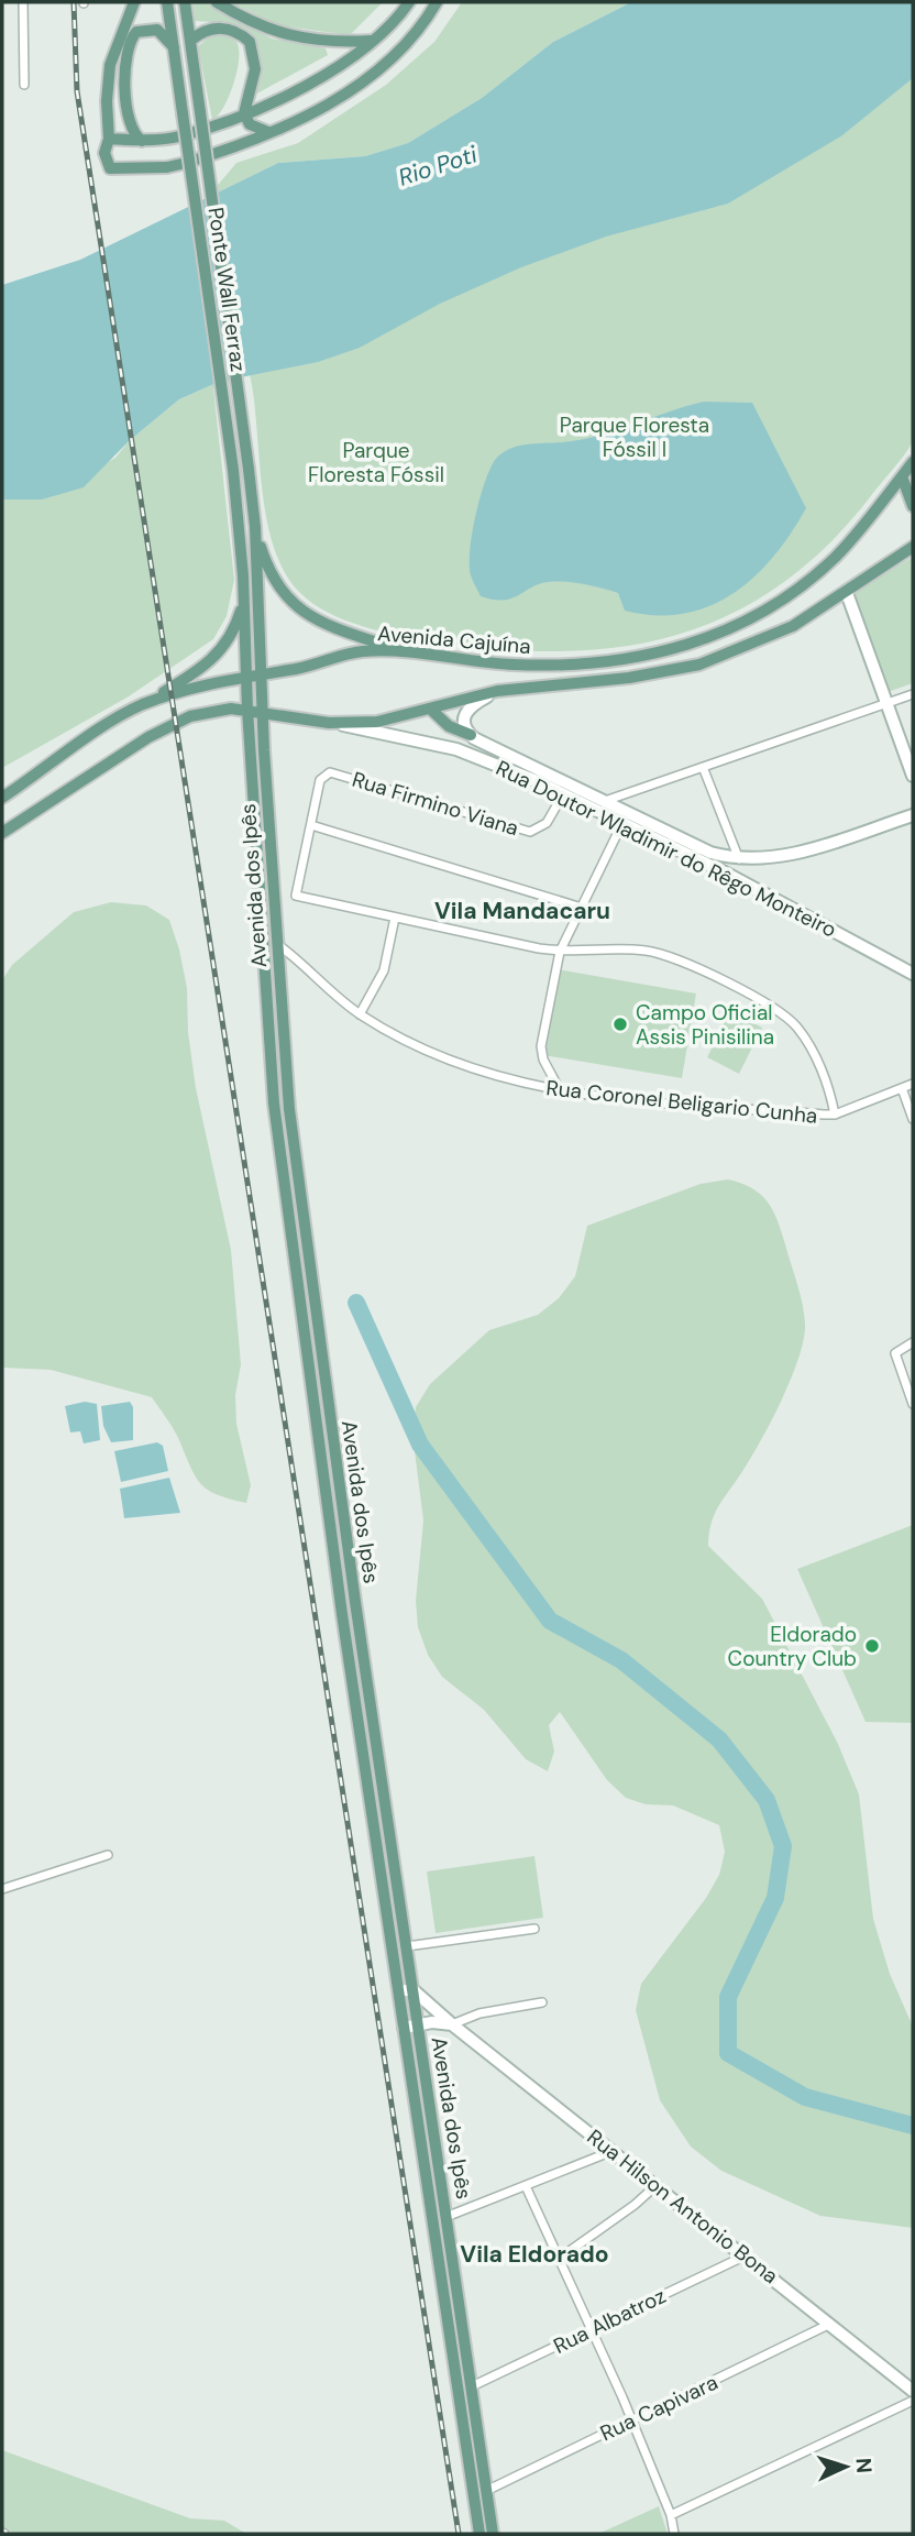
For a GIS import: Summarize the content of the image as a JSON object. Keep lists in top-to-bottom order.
{
  "streets": {
    "main road": [
      "Ponte Wall Ferraz",
      "Avenida Cajuína",
      "Rua Doutor Wladimir do Rêgo Monteiro",
      "Avenida dos Ipês",
      "Rua Hilson Antonio Bona"
    ],
    "street": [
      "Rua Firmino Viana",
      "Rua Coronel Beligario Cunha",
      "Rua Albatroz",
      "Rua Capivara"
    ]
  },
  "crossings": [
    ["Ponte Wall Ferraz", "Avenida dos Ipês"],
    ["Avenida Cajuína", "Rua Doutor Wladimir do Rêgo Monteiro"],
    ["Avenida Cajuína", "Avenida dos Ipês"],
    ["Rua Firmino Viana", "Rua Doutor Wladimir do Rêgo Monteiro"],
    ["Avenida dos Ipês", "Rua Coronel Beligario Cunha"],
    ["Avenida dos Ipês", "Rua Hilson Antonio Bona"],
    ["Avenida dos Ipês", "Rua Albatroz"],
    ["Avenida dos Ipês", "Rua Capivara"],
    ["Rua Hilson Antonio Bona", "Rua Albatroz"],
    ["Rua Hilson Antonio Bona", "Rua Capivara"]
  ],
  "districts": ["Vila Mandacaru", "Vila Eldorado"],
  "water": ["Rio Poti"],
  "parks": ["Parque Floresta Fóssil I", "Parque Floresta Fóssil"],
  "places": ["Campo Oficial Assis Pinisilina", "Eldorado Country Club"],
  "north": "right"
}
